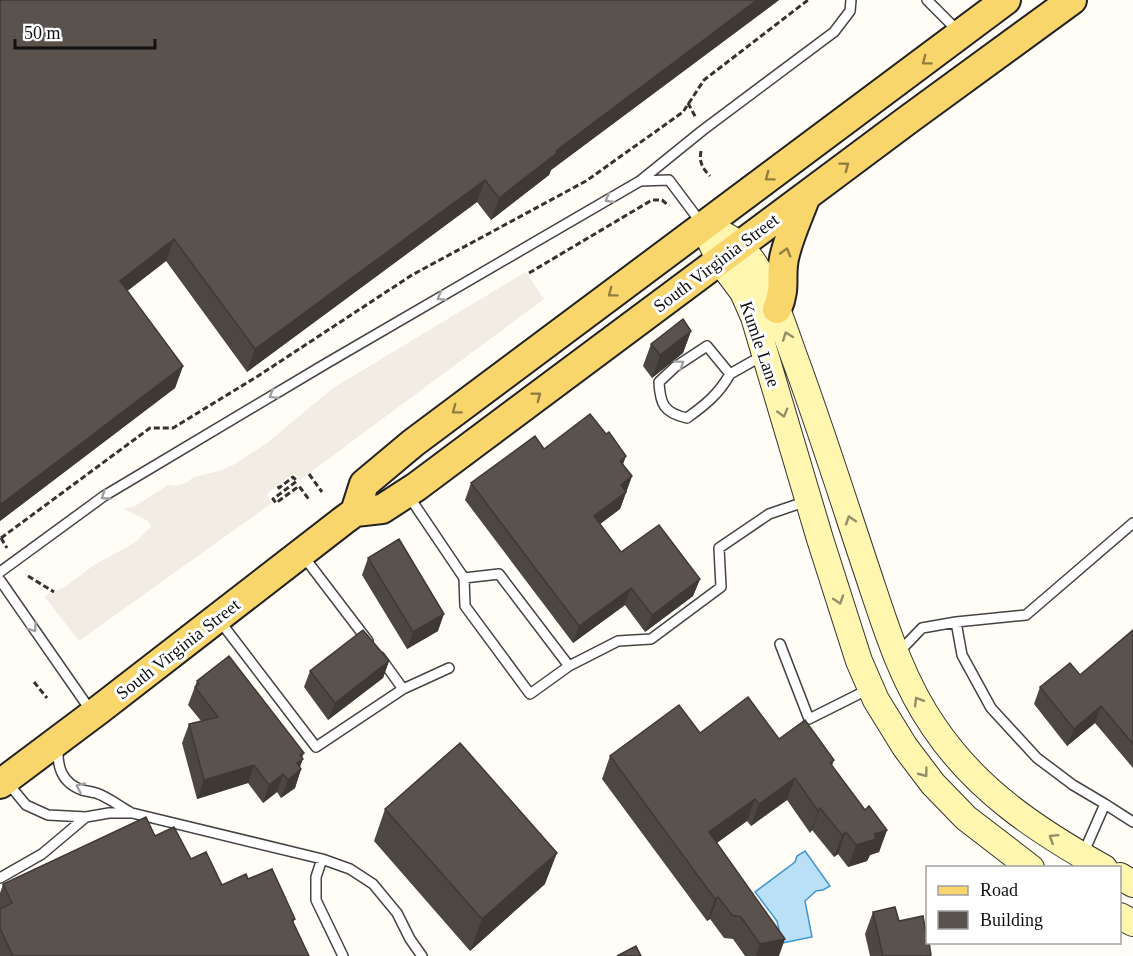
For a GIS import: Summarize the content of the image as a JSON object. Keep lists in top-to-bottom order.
{
  "streets": {
    "main road": ["South Virginia Street"],
    "street": ["Kumle Lane"]
  },
  "crossings": [
    ["South Virginia Street", "Kumle Lane"]
  ],
  "legend": ["Road", "Building"],
  "scale_bar": "50 m"
}
